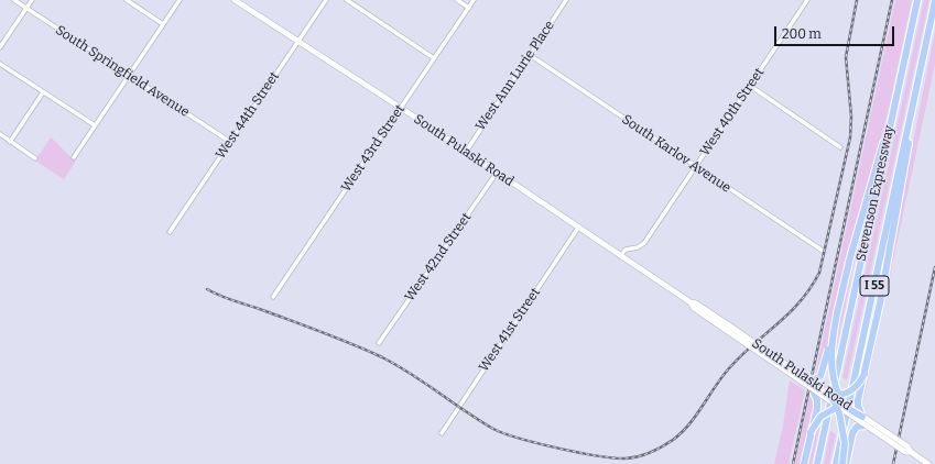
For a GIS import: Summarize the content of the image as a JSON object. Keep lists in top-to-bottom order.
{
  "streets": {
    "highway": ["Stevenson Expressway", "I 55"],
    "main road": ["South Pulaski Road"],
    "street": [
      "South Springfield Avenue",
      "West Ann Lurie Place",
      "West 40th Street",
      "West 44th Street",
      "West 43rd Street",
      "South Karlov Avenue",
      "West 42nd Street",
      "West 41st Street"
    ]
  },
  "crossings": [
    ["South Springfield Avenue", "West 44th Street"],
    ["West Ann Lurie Place", "South Pulaski Road"],
    ["West Ann Lurie Place", "South Karlov Avenue"],
    ["West 40th Street", "South Pulaski Road"],
    ["West 40th Street", "South Karlov Avenue"],
    ["West 44th Street", "South Pulaski Road"],
    ["West 43rd Street", "South Pulaski Road"],
    ["South Pulaski Road", "West 42nd Street"],
    ["South Pulaski Road", "West 41st Street"]
  ],
  "scale_bar": "200 m"
}
